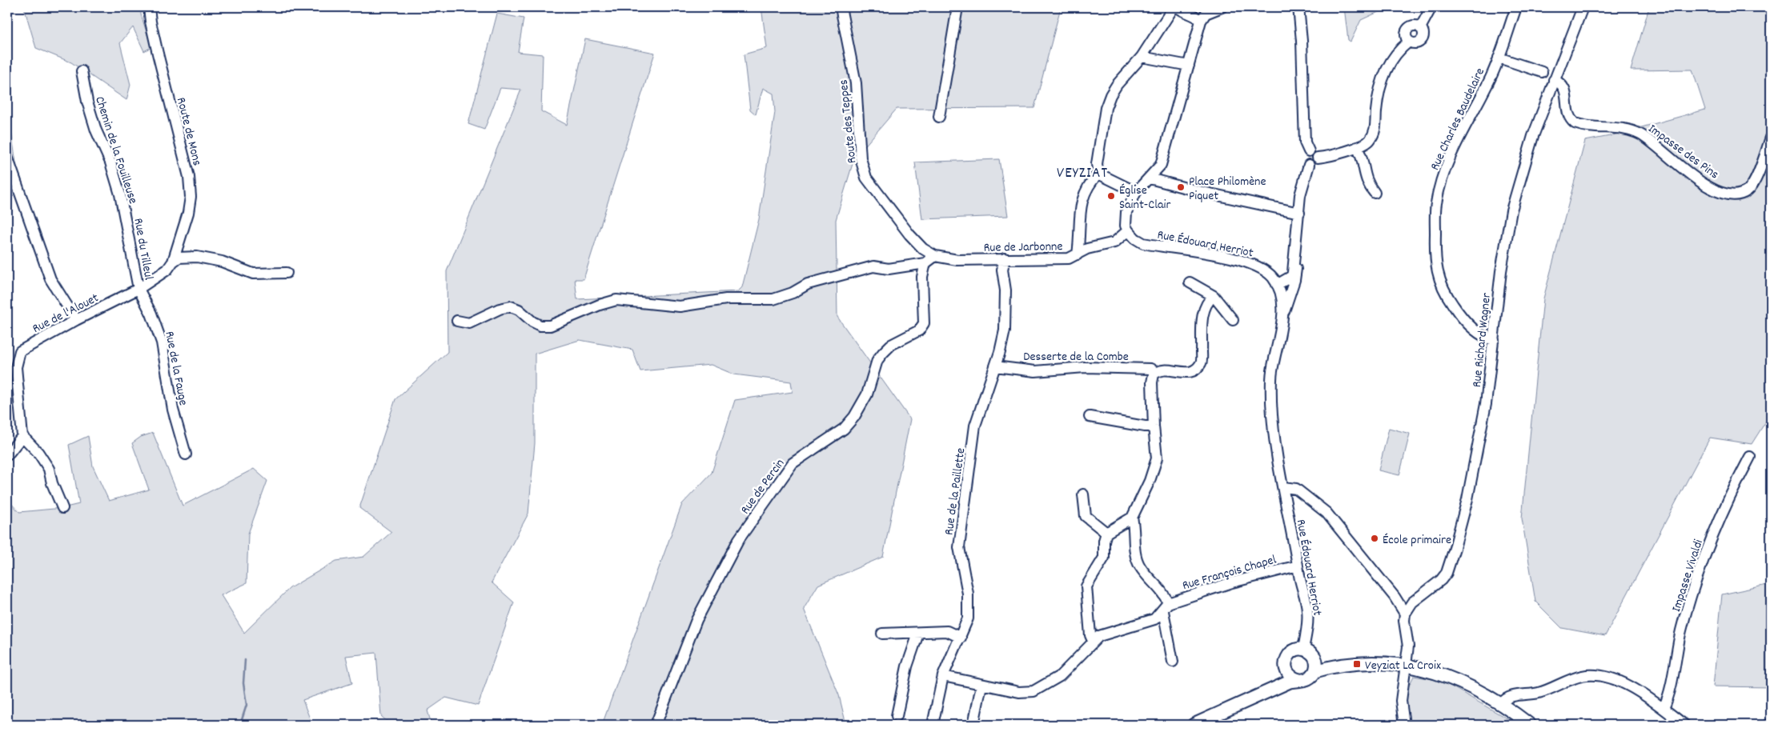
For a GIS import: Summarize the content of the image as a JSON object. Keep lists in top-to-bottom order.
{
  "streets": {
    "street": [
      "Rue Charles Baudelaire",
      "Route des Teppes",
      "Route de Mons",
      "Chemin de la Fouilleuse",
      "Impasse des Pins",
      "Rue Édouard Herriot",
      "Rue de Jarbonne",
      "Rue du Tilleul",
      "Rue de l'Alouet",
      "Rue Richard Wagner",
      "Desserte de la Combe",
      "Rue de la Fauge",
      "Rue de Percin",
      "Rue de la Paillette",
      "Rue François Chapel",
      "Impasse Vivaldi"
    ]
  },
  "crossings": [
    ["Rue Charles Baudelaire", "Rue Richard Wagner"],
    ["Route des Teppes", "Rue de Jarbonne"],
    ["Route de Mons", "Rue de l'Alouet"],
    ["Chemin de la Fouilleuse", "Rue du Tilleul"],
    ["Impasse des Pins", "Rue Richard Wagner"],
    ["Rue Édouard Herriot", "Rue de Jarbonne"],
    ["Rue Édouard Herriot", "Rue François Chapel"],
    ["Rue de Jarbonne", "Rue de la Paillette"],
    ["Rue du Tilleul", "Rue de l'Alouet"],
    ["Rue du Tilleul", "Rue de la Fauge"],
    ["Rue de l'Alouet", "Rue de la Fauge"],
    ["Desserte de la Combe", "Rue de la Paillette"],
    ["Rue de la Paillette", "Rue François Chapel"]
  ],
  "districts": ["VEYZIAT"],
  "places": {
    "other": ["Place Philomène Piquet", "Église Saint-Clair", "École primaire"],
    "transit": ["Veyziat La Croix"]
  }
}
